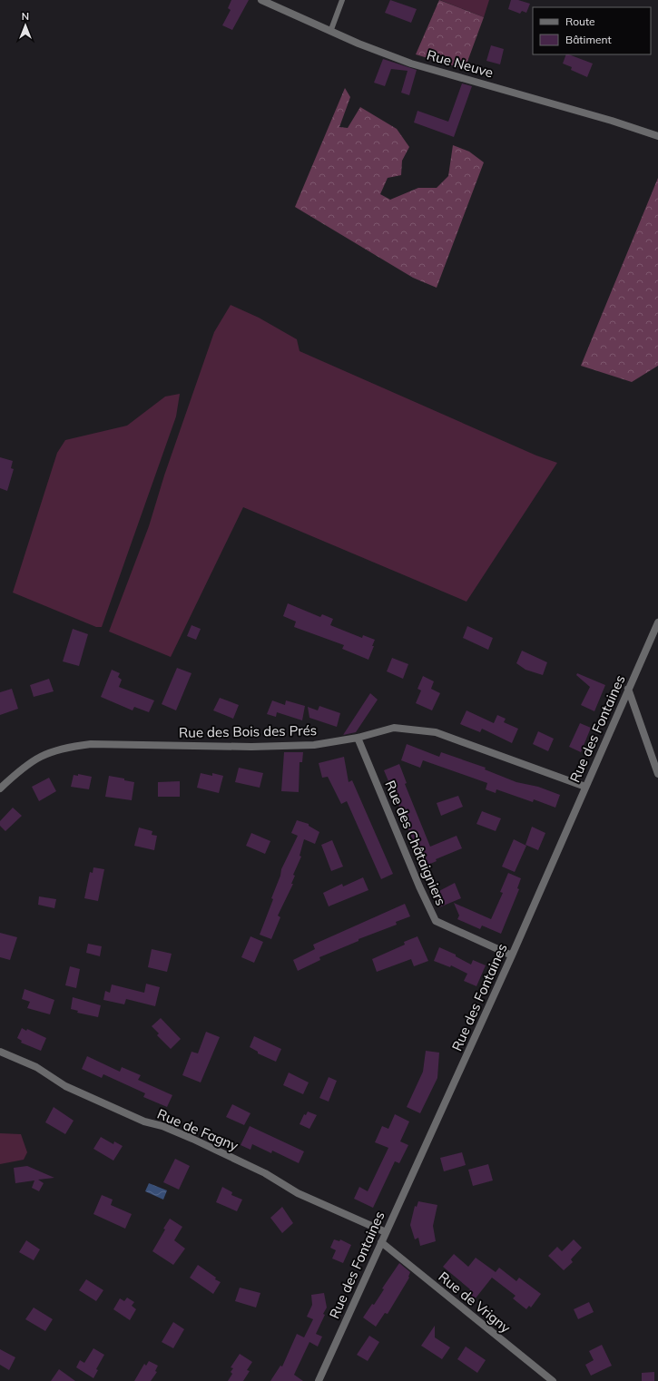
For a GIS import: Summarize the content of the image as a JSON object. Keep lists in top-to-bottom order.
{
  "streets": {
    "street": [
      "Rue Neuve",
      "Rue des Fontaines",
      "Rue des Bois des Prés",
      "Rue des Châtaigniers",
      "Rue de Fagny",
      "Rue de Vrigny"
    ]
  },
  "crossings": [
    ["Rue des Fontaines", "Rue des Bois des Prés"],
    ["Rue des Fontaines", "Rue des Châtaigniers"],
    ["Rue des Fontaines", "Rue de Fagny"],
    ["Rue des Fontaines", "Rue de Vrigny"],
    ["Rue des Bois des Prés", "Rue des Châtaigniers"]
  ],
  "legend": ["Route", "Bâtiment"],
  "north": "top"
}
